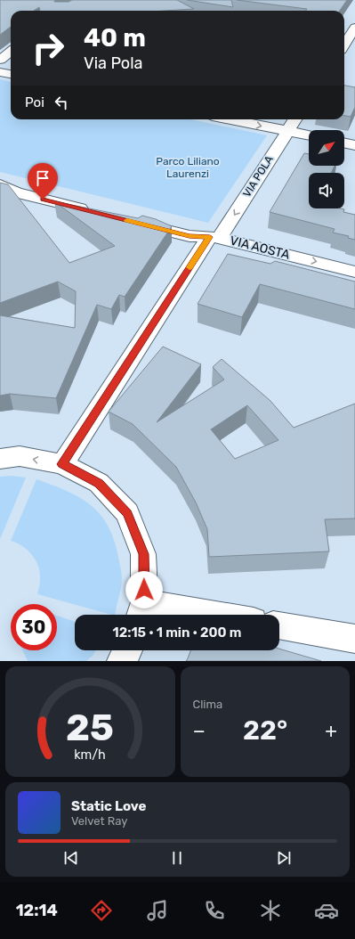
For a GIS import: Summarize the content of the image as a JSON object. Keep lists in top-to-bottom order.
{
  "streets": {
    "street": ["VIA POLA", "VIA AOSTA"]
  },
  "crossings": [
    ["VIA POLA", "VIA AOSTA"]
  ],
  "parks": ["Parco Liliano Laurenzi"],
  "north": "top right",
  "page": {
    "turn": ["40 m", "Via Pola"],
    "then": "Poi",
    "limit": "30",
    "trip": "12:15 · 1 min · 200 m",
    "tile": "Clima",
    "heat": ["−", "22°", "+"],
    "song": ["Static Love", "Velvet Ray"],
    "tabs": "12:14",
    "gauge": ["25", "km/h"]
  }
}
